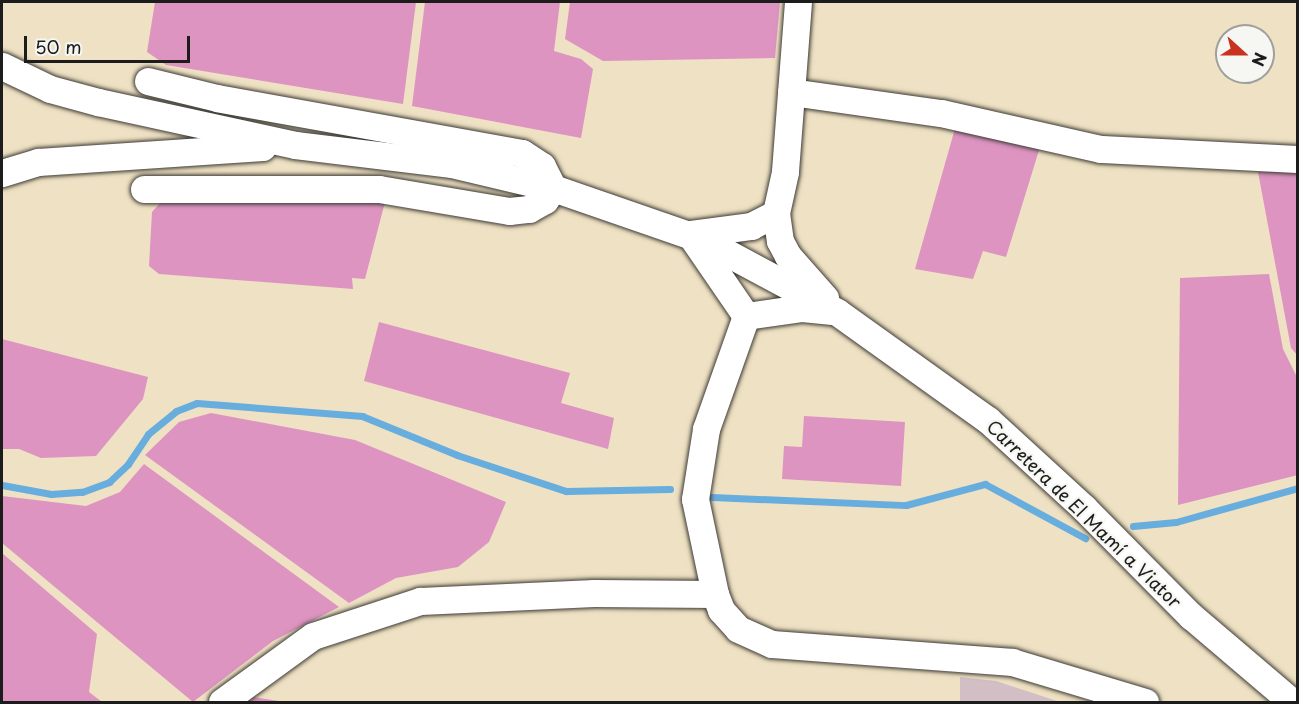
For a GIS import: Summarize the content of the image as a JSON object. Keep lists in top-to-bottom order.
{
  "streets": {
    "street": ["Carretera de El Mamí a Viator"]
  },
  "scale_bar": "50 m",
  "north": "right"
}
